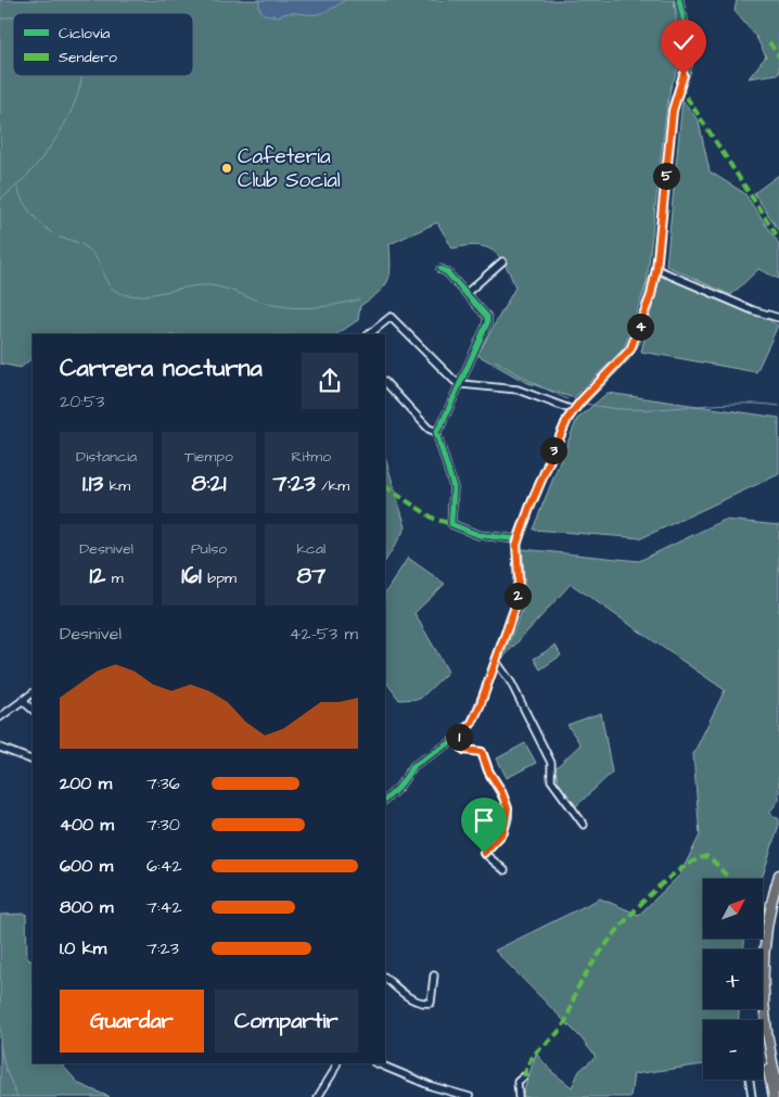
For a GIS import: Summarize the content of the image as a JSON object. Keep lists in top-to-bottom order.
{
  "places": ["Cafetería Club Social"],
  "legend": ["Ciclovía", "Sendero"],
  "north": "top right",
  "page": {
    "pins": [
      "5",
      "4",
      "3",
      "2",
      "1"
    ],
    "heading": ["Carrera nocturna", "20:53"],
    "stats": [
      ["Distancia", "1.13 km"],
      ["Tiempo", "8:21"],
      ["Ritmo", "7:23 /km"],
      ["Desnivel", "12 m"],
      ["Pulso", "161 bpm"],
      ["kcal", "87"]
    ],
    "chart": ["Desnivel", "42–53 m"],
    "list": [
      {
        "name": "200 m",
        "note": "7:36"
      },
      {
        "name": "400 m",
        "note": "7:30"
      },
      {
        "name": "600 m",
        "note": "6:42"
      },
      {
        "name": "800 m",
        "note": "7:42"
      },
      {
        "name": "1.0 km",
        "note": "7:23"
      }
    ],
    "map_buttons": ["+", "−"],
    "buttons": ["Guardar", "Compartir"]
  }
}
